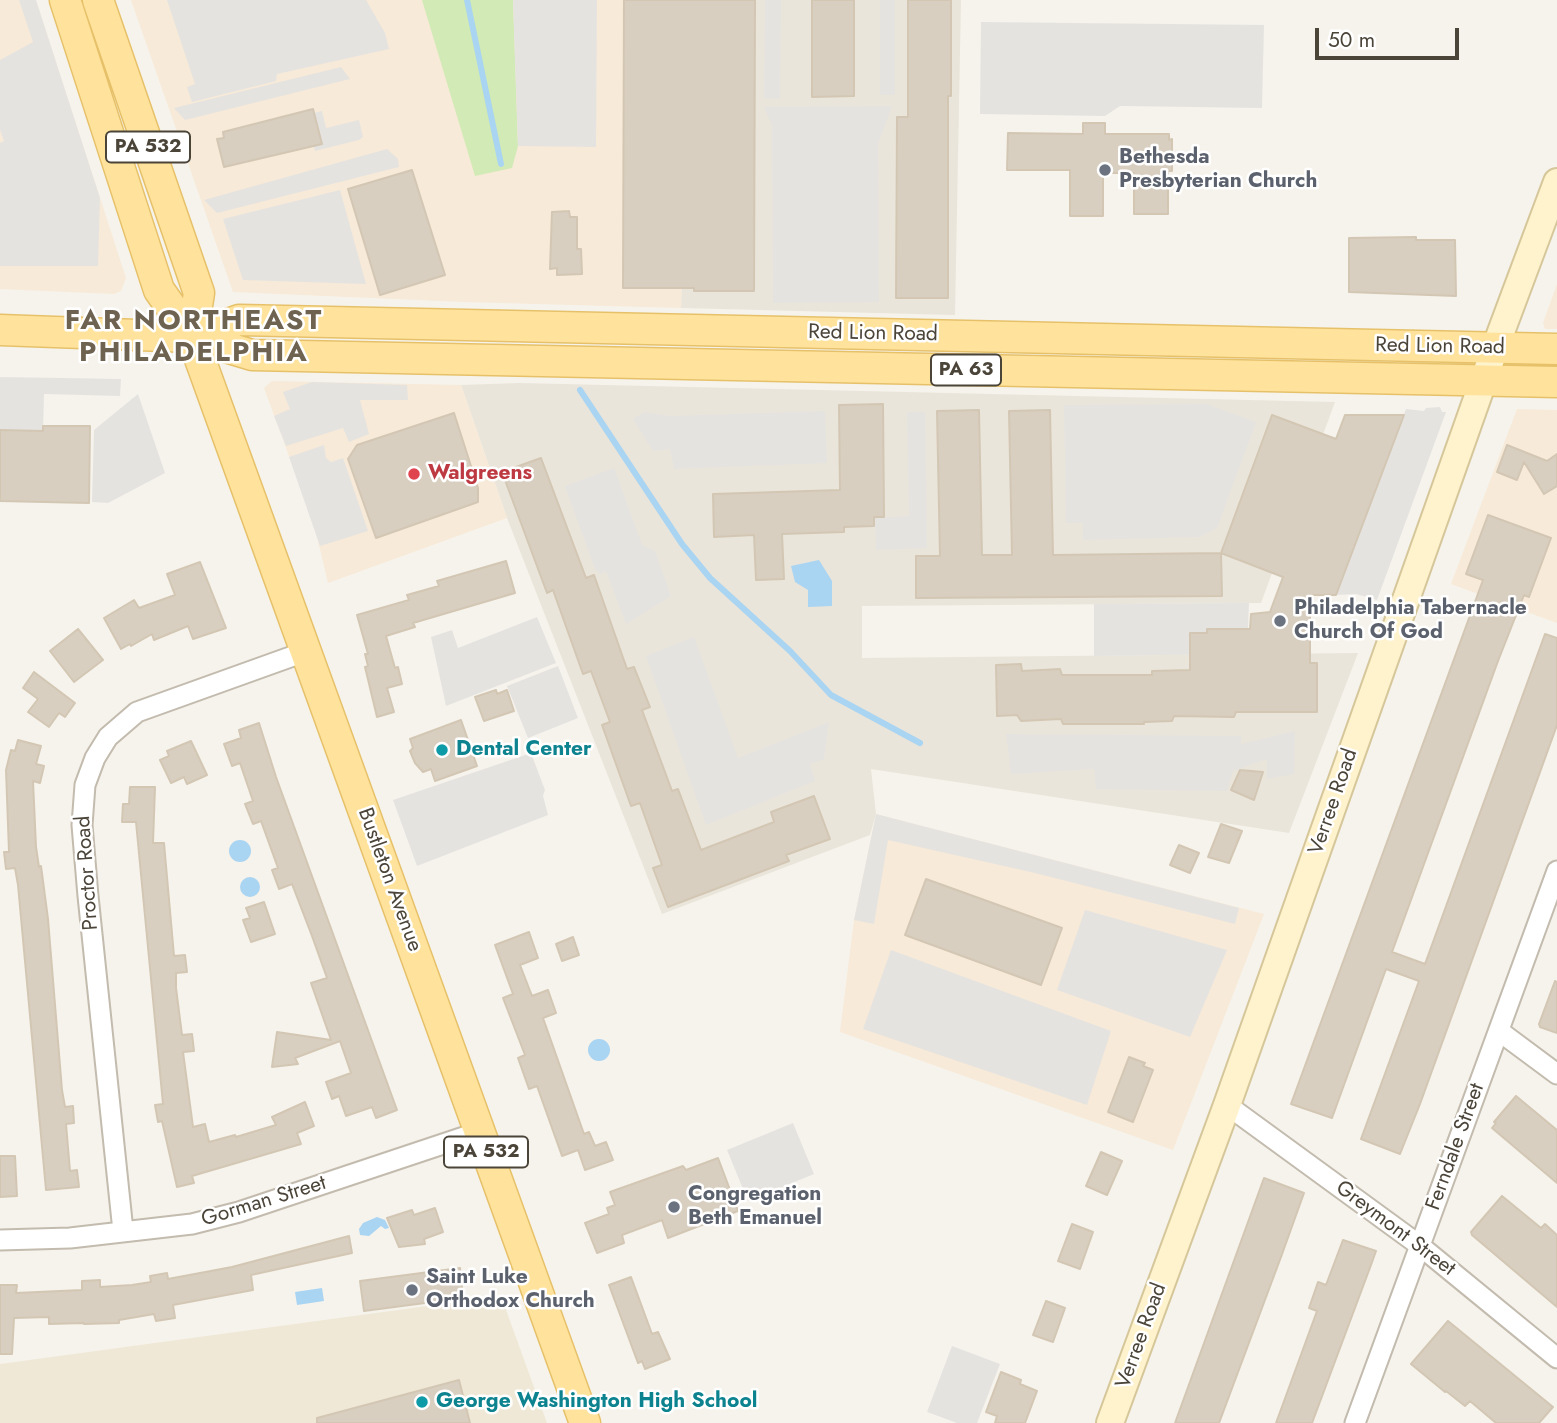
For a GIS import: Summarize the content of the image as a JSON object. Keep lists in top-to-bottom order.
{
  "streets": {
    "main road": [
      "PA 532",
      "Red Lion Road",
      "PA 63",
      "Verree Road",
      "Bustleton Avenue"
    ],
    "street": [
      "Proctor Road",
      "Ferndale Street",
      "Gorman Street",
      "Greymont Street"
    ]
  },
  "crossings": [
    ["Red Lion Road", "Verree Road"],
    ["Red Lion Road", "Bustleton Avenue"],
    ["Verree Road", "Greymont Street"],
    ["Proctor Road", "Bustleton Avenue"],
    ["Proctor Road", "Gorman Street"],
    ["Bustleton Avenue", "Gorman Street"],
    ["Ferndale Street", "Greymont Street"]
  ],
  "districts": ["FAR NORTHEAST PHILADELPHIA"],
  "places": [
    "Bethesda Presbyterian Church",
    "Walgreens",
    "Philadelphia Tabernacle Church Of God",
    "Dental Center",
    "Congregation Beth Emanuel",
    "Saint Luke Orthodox Church",
    "George Washington High School"
  ],
  "scale_bar": "50 m"
}
